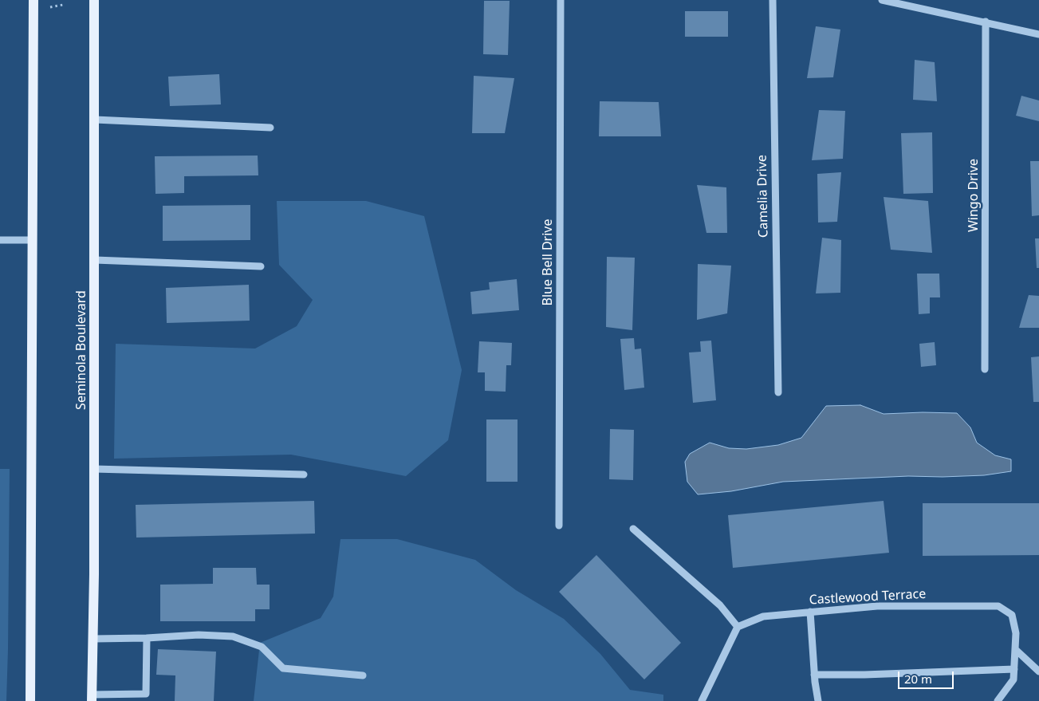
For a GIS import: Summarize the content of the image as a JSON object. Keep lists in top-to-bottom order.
{
  "streets": {
    "main road": ["Seminola Boulevard"],
    "street": [
      "Wingo Drive",
      "Camelia Drive",
      "Blue Bell Drive",
      "Castlewood Terrace"
    ]
  },
  "scale_bar": "20 m"
}
